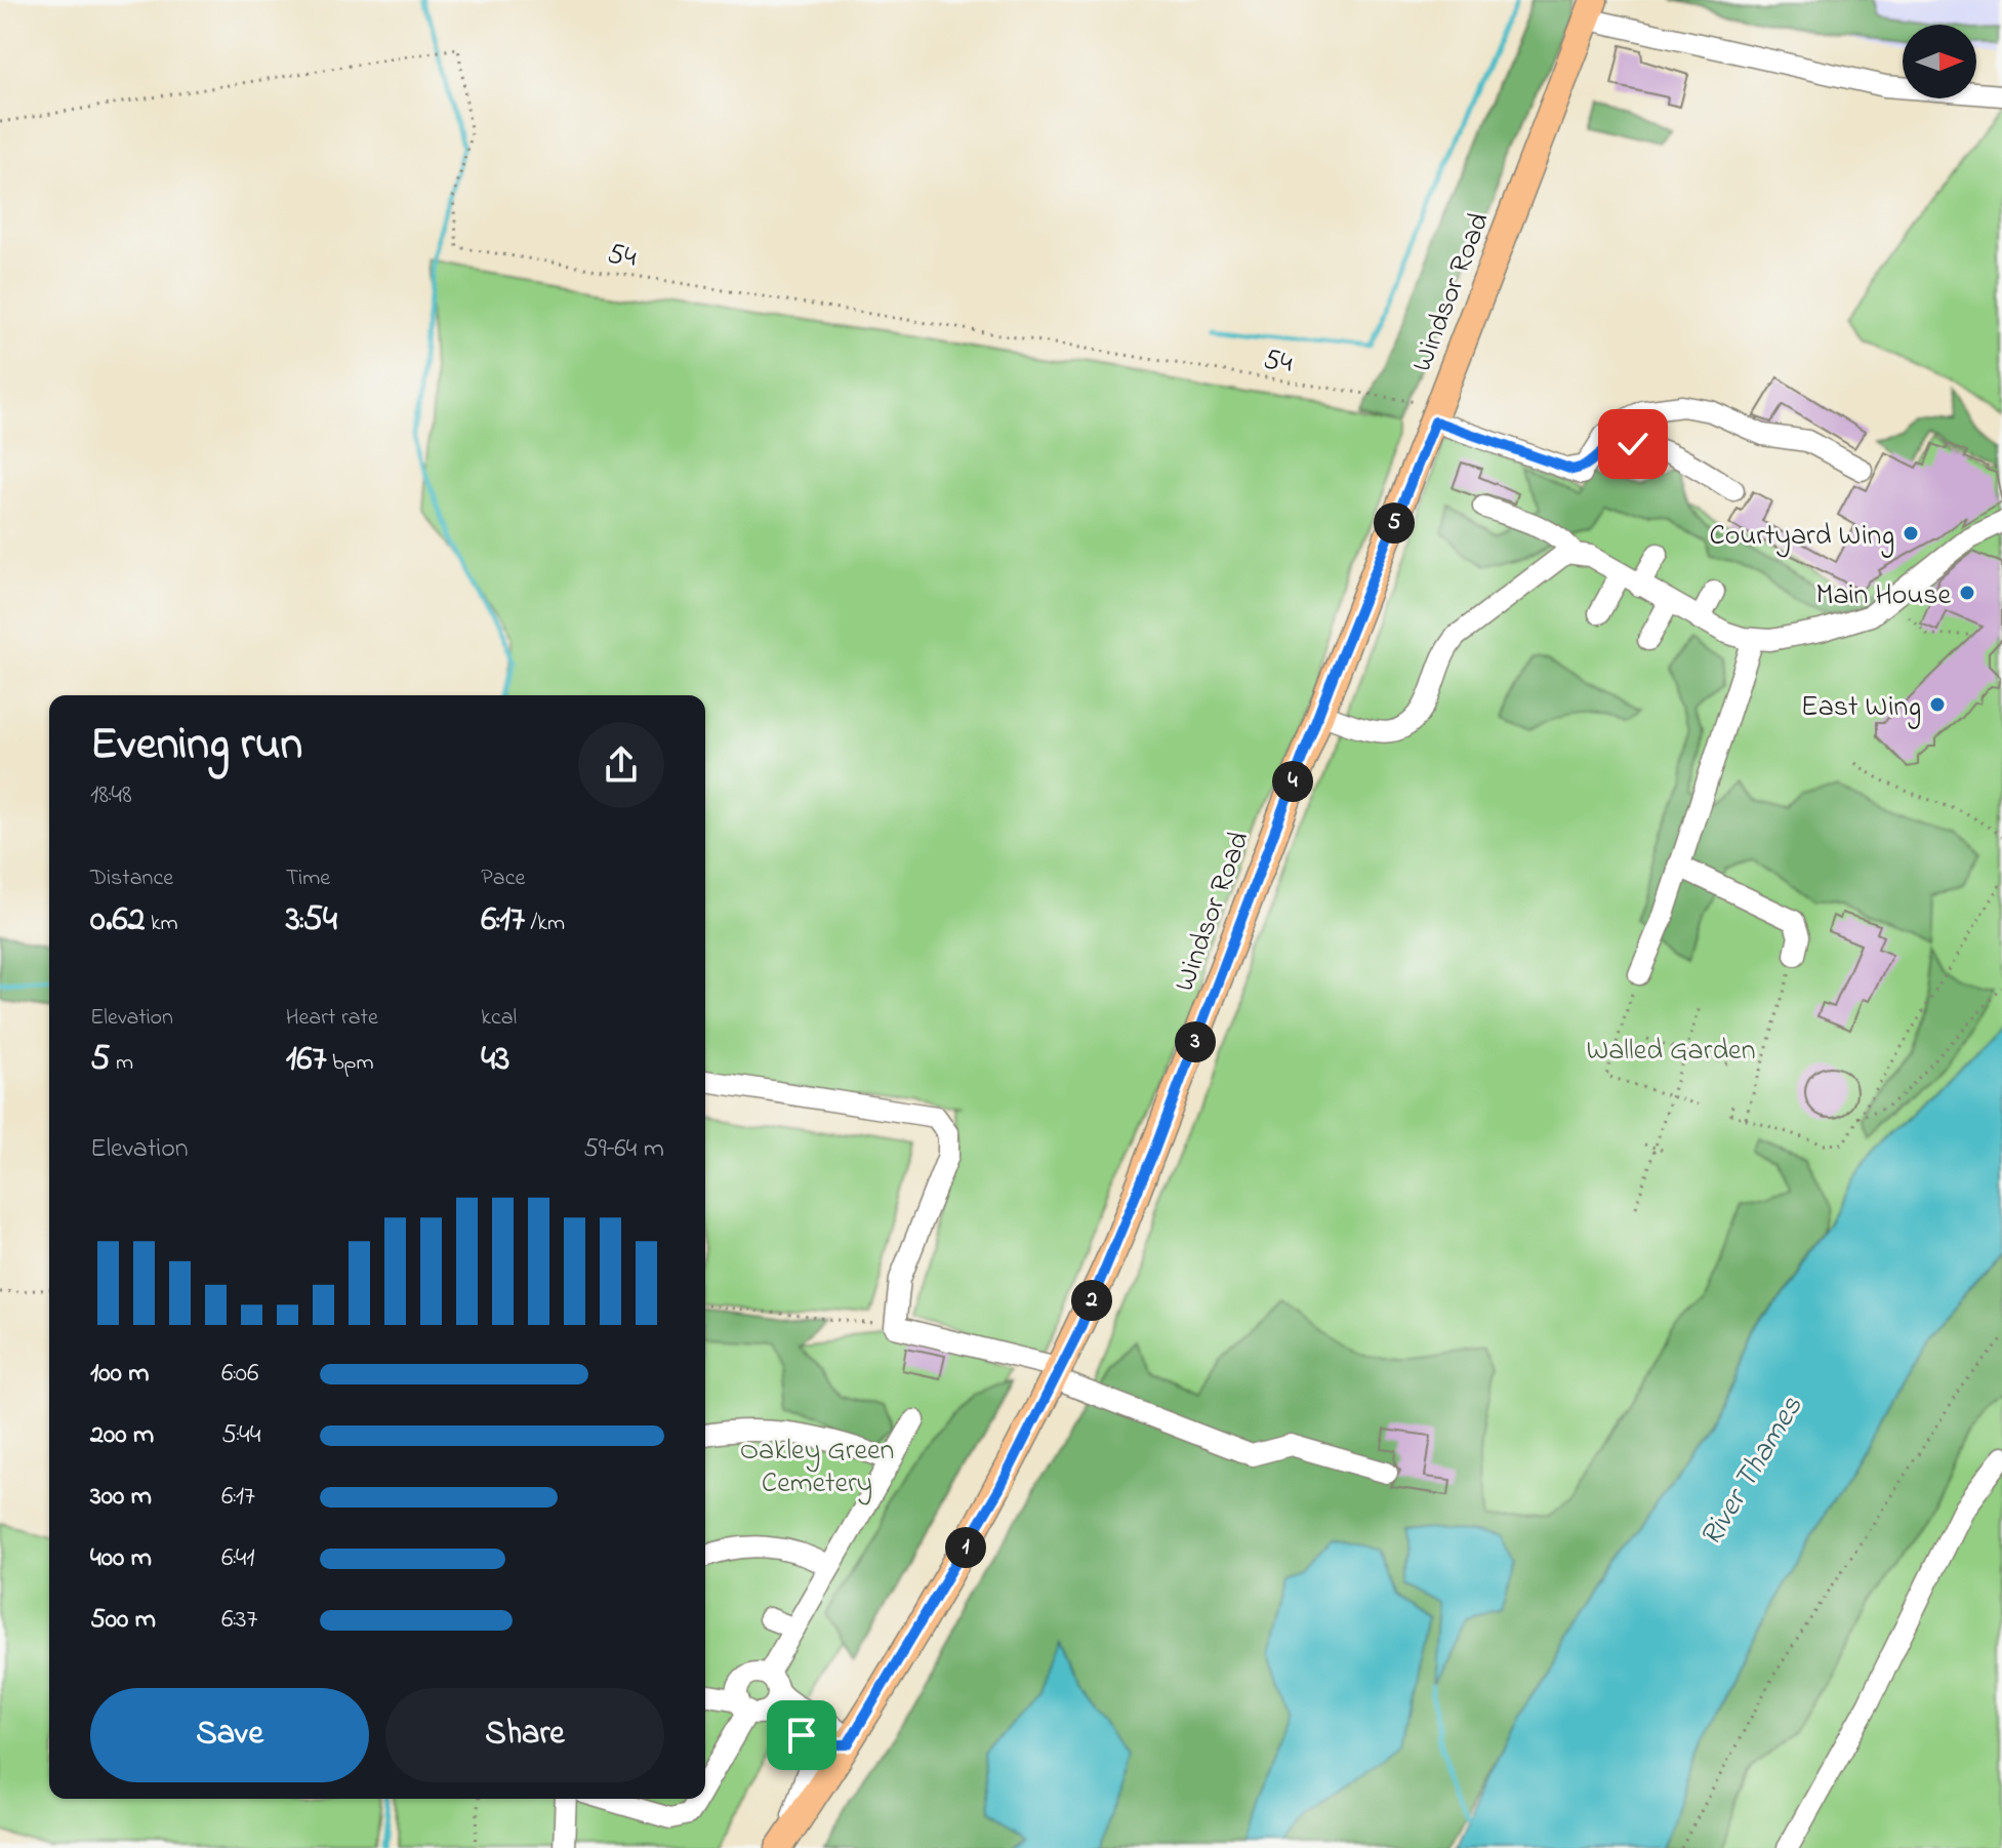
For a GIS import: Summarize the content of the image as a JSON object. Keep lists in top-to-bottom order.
{
  "streets": {
    "main road": ["Windsor Road"],
    "path": ["54"]
  },
  "crossings": [
    ["54", "Windsor Road"]
  ],
  "water": ["River Thames"],
  "parks": ["Walled Garden", "Oakley Green Cemetery"],
  "places": ["Courtyard Wing", "Main House", "East Wing"],
  "north": "right",
  "page": {
    "pins": [
      "5",
      "4",
      "3",
      "2",
      "1"
    ],
    "heading": ["Evening run", "18:48"],
    "stats": [
      ["Distance", "0.62 km"],
      ["Time", "3:54"],
      ["Pace", "6:17 /km"],
      ["Elevation", "5 m"],
      ["Heart rate", "167 bpm"],
      ["kcal", "43"]
    ],
    "chart": ["Elevation", "59–64 m"],
    "list": [
      {
        "name": "100 m",
        "note": "6:06"
      },
      {
        "name": "200 m",
        "note": "5:44"
      },
      {
        "name": "300 m",
        "note": "6:17"
      },
      {
        "name": "400 m",
        "note": "6:41"
      },
      {
        "name": "500 m",
        "note": "6:37"
      }
    ],
    "buttons": ["Save", "Share"]
  }
}
